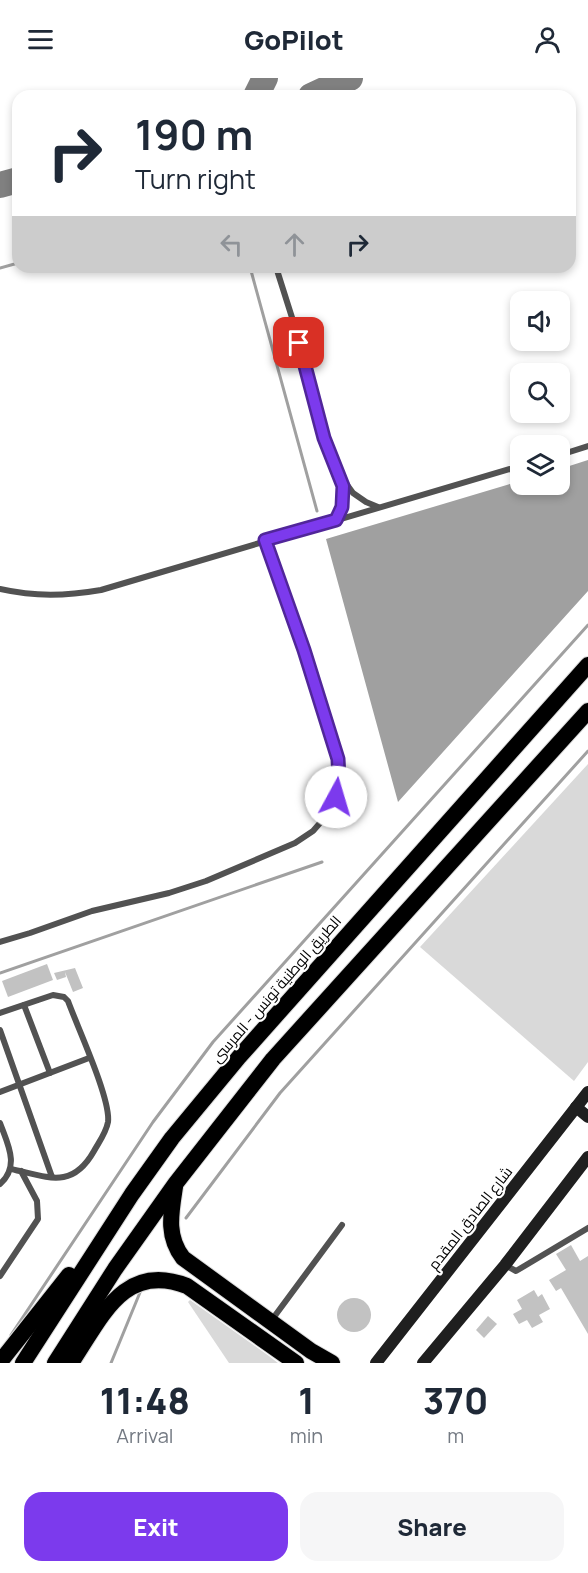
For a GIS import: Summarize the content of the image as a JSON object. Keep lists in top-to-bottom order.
{
  "streets": {
    "highway": ["الطريق الوطنية تونس - المرسى"],
    "main road": ["شارع الصادق المقدم"]
  },
  "page": {
    "header": "GoPilot",
    "turn": ["190 m", "Turn right"],
    "eta": [
      "11:48",
      "Arrival",
      "1",
      "min",
      "370",
      "m"
    ],
    "buttons": ["Exit", "Share"]
  }
}
